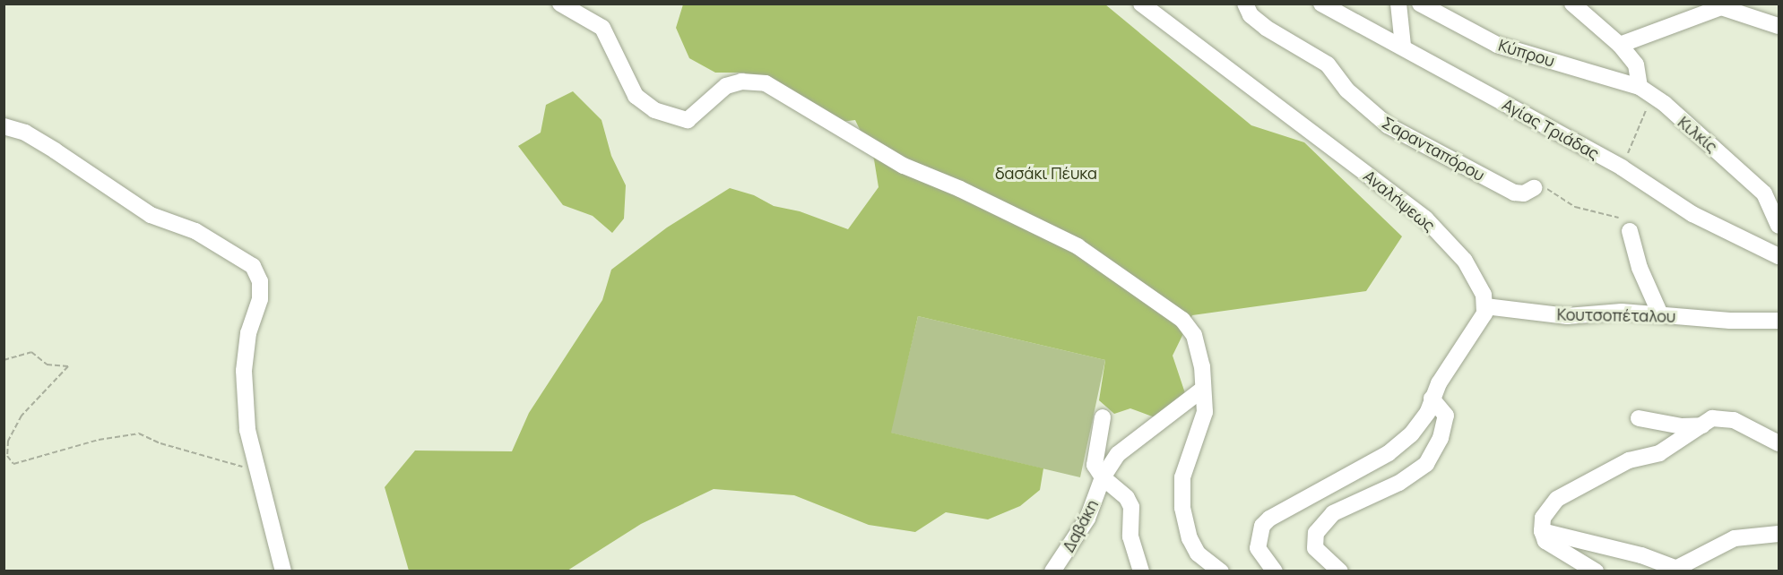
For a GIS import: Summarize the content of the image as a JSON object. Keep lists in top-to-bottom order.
{
  "streets": {
    "street": [
      "Κύπρου",
      "Αγίας Τριάδας",
      "Κιλκίς",
      "Σαρανταπόρου",
      "Αναλήψεως",
      "Κουτσοπέταλου",
      "Δαβάκη"
    ]
  },
  "crossings": [
    ["Κύπρου", "Κιλκίς"],
    ["Αναλήψεως", "Κουτσοπέταλου"]
  ],
  "parks": ["δασάκι Πέυκα"]
}
